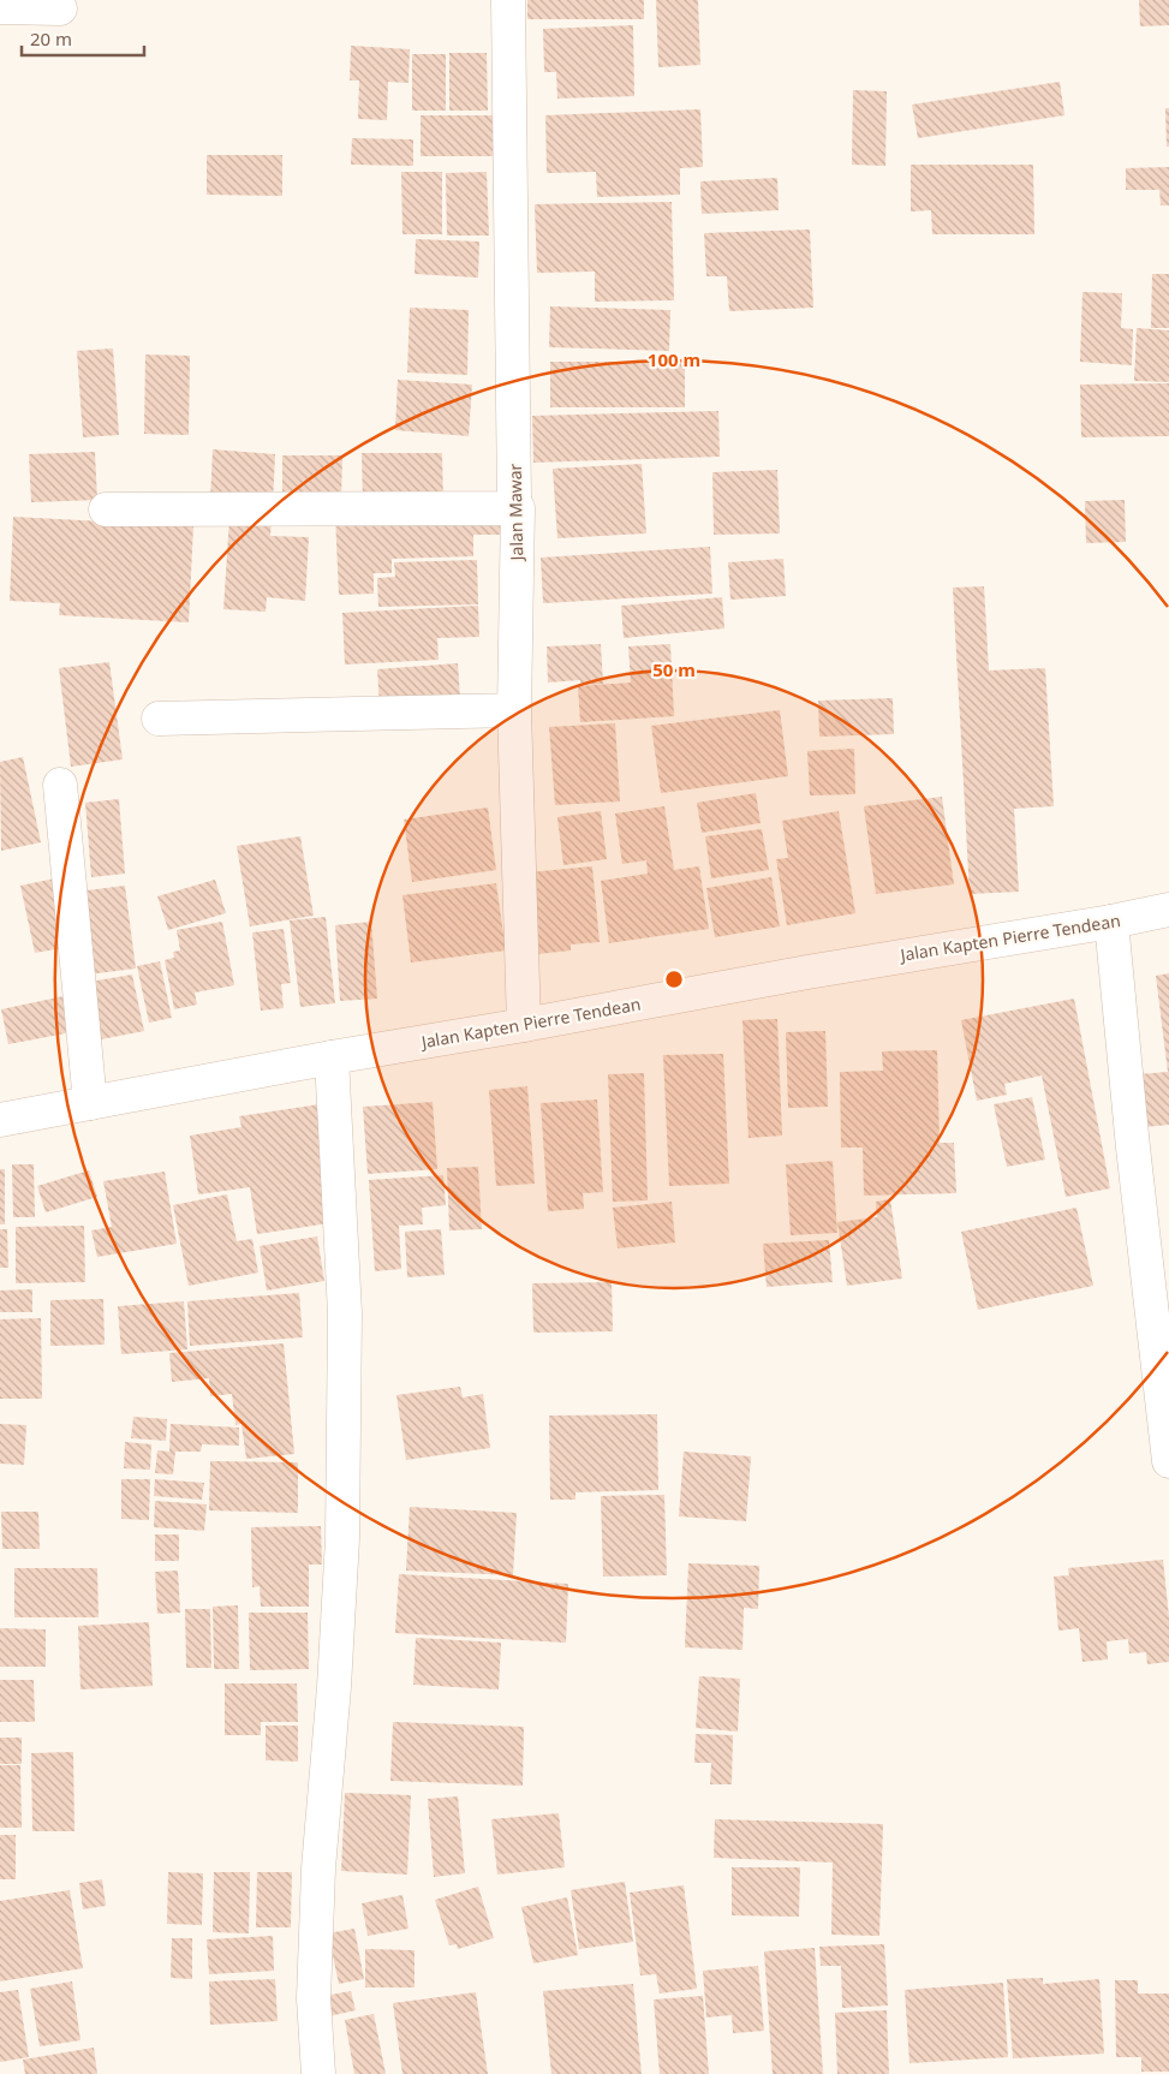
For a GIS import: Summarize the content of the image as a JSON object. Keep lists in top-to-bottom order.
{
  "streets": {
    "street": ["Jalan Mawar", "Jalan Kapten Pierre Tendean"]
  },
  "crossings": [
    ["Jalan Mawar", "Jalan Kapten Pierre Tendean"]
  ],
  "scale_bar": "20 m",
  "rings": ["100 m", "50 m"]
}
